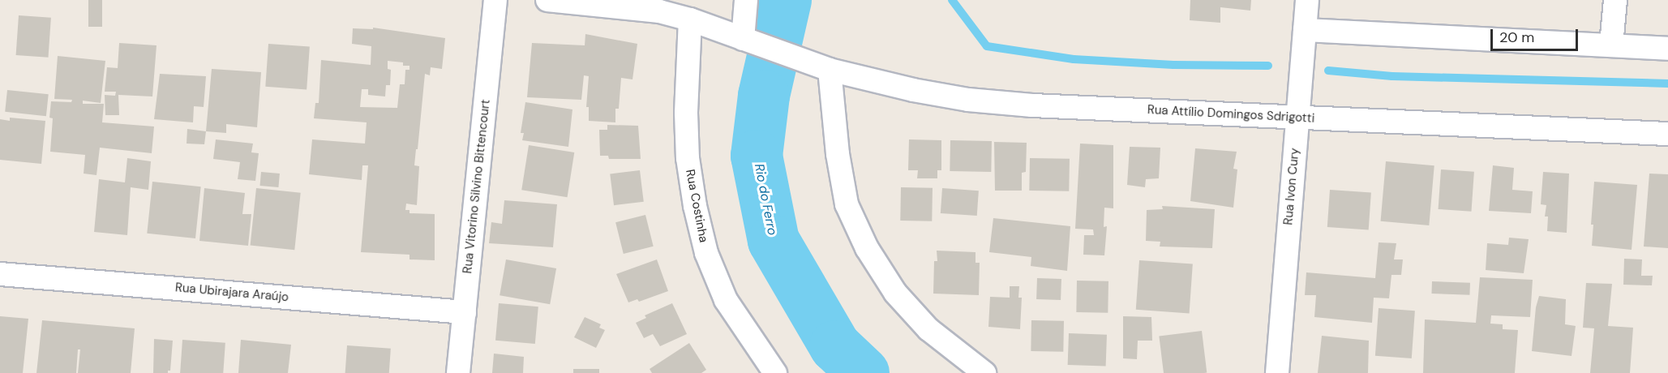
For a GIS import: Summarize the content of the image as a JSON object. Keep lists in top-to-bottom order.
{
  "streets": {
    "street": [
      "Rua Attílio Domingos Sdrigotti",
      "Rua Vitorino Silvino Bittencourt",
      "Rua Ivon Cury",
      "Rua Costinha",
      "Rua Ubirajara Araújo"
    ]
  },
  "crossings": [
    ["Rua Attílio Domingos Sdrigotti", "Rua Ivon Cury"],
    ["Rua Attílio Domingos Sdrigotti", "Rua Costinha"],
    ["Rua Vitorino Silvino Bittencourt", "Rua Ubirajara Araújo"]
  ],
  "water": ["Rio do Ferro"],
  "scale_bar": "20 m"
}
